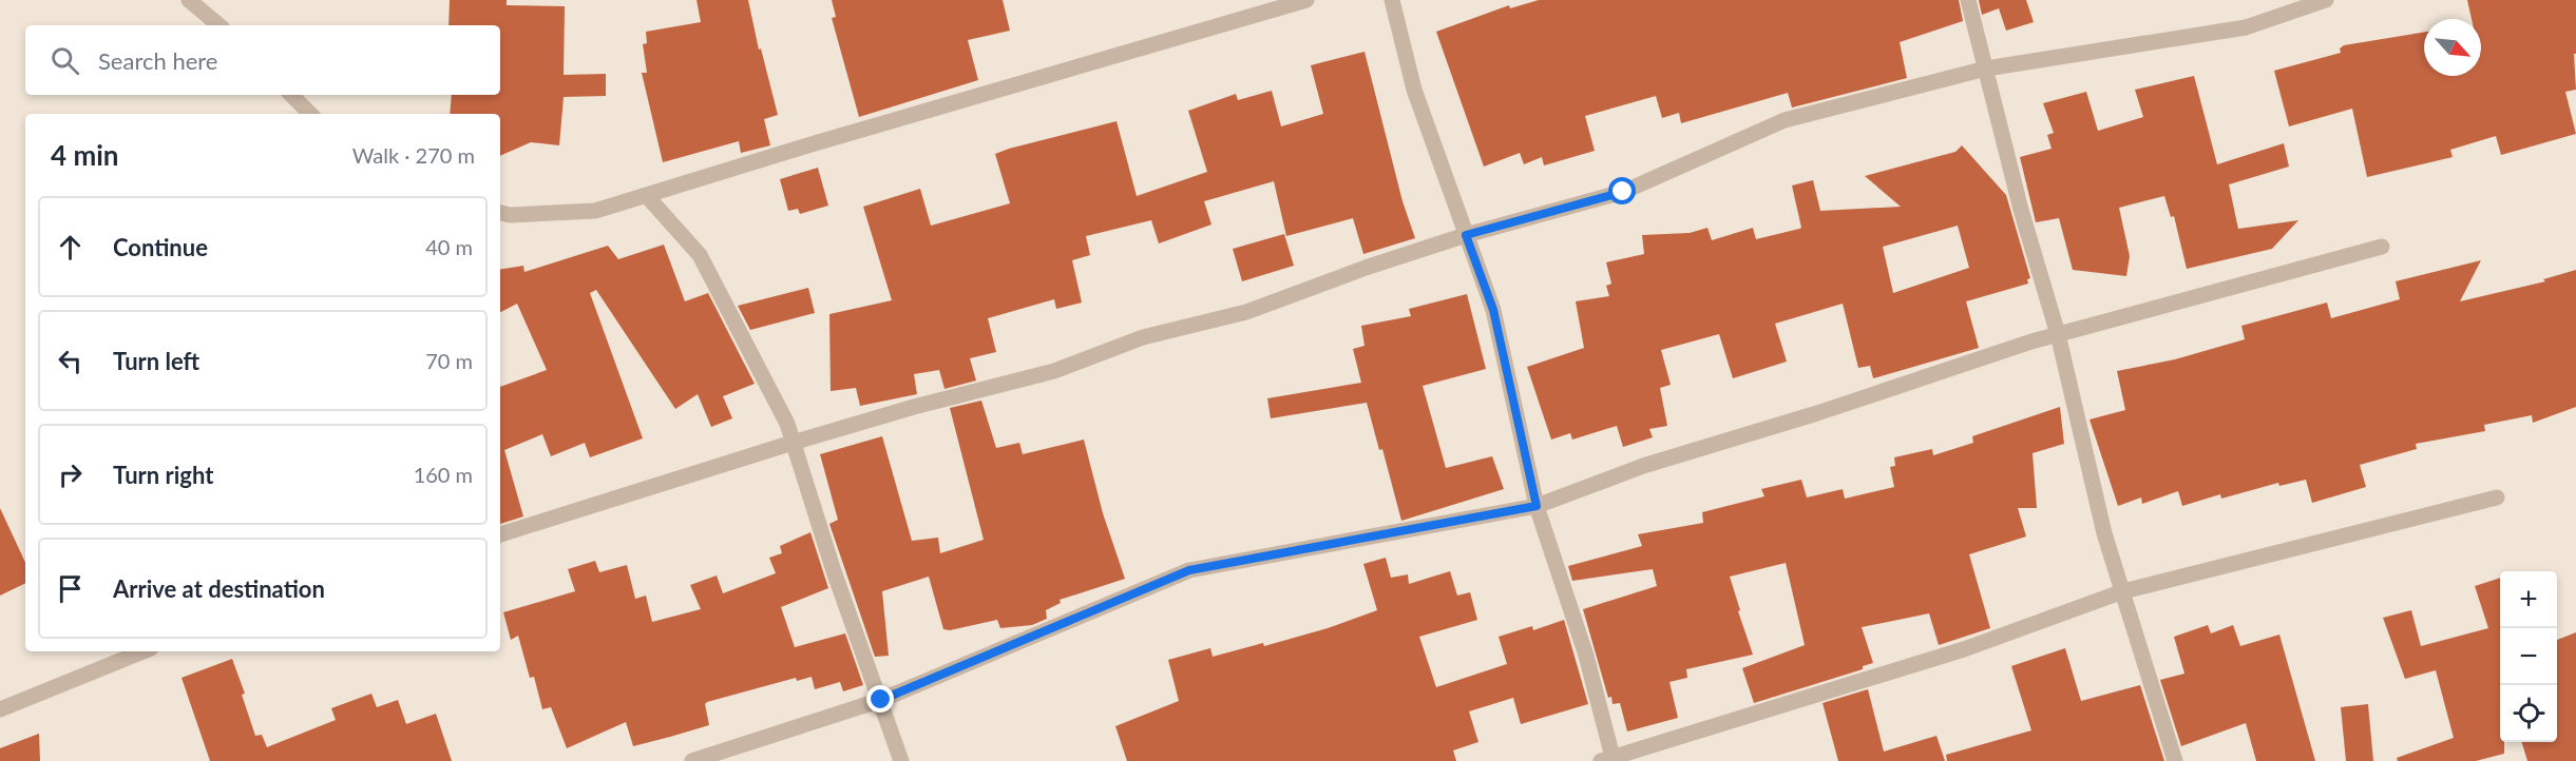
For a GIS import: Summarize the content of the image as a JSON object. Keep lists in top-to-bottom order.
{
  "north": "bottom right",
  "page": {
    "search": "Search here",
    "heading": ["4 min", "Walk · 270 m"],
    "list": [
      ["Continue", "40 m"],
      ["Turn left", "70 m"],
      ["Turn right", "160 m"],
      "Arrive at destination"
    ],
    "map_buttons": ["+", "−"]
  }
}
